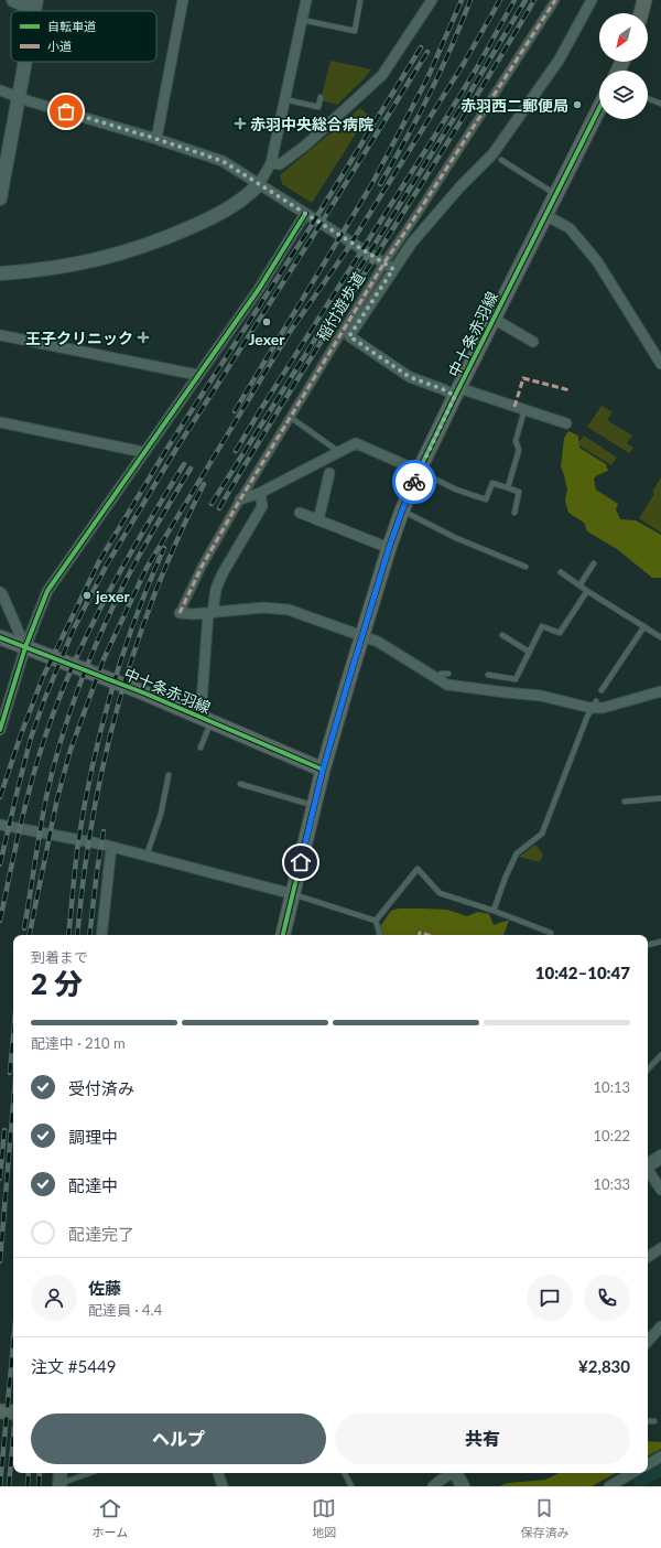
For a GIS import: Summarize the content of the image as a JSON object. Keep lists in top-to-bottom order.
{
  "streets": {
    "main road": ["中十条赤羽線"],
    "street": ["稲付遊歩道"]
  },
  "places": {
    "other": ["赤羽西二郵便局", "Jexer", "jexer"],
    "health": ["赤羽中央総合病院", "王子クリニック"]
  },
  "legend": ["自転車道", "小道"],
  "north": "bottom left",
  "page": {
    "heading": ["2 分", "到着まで", "10:42–10:47"],
    "panel": [
      "佐藤",
      "配達員 · 4.4",
      "注文 #5449",
      "¥2,830"
    ],
    "bar": "配達中 · 210 m",
    "list": [
      ["受付済み", "10:13"],
      ["調理中", "10:22"],
      ["配達中", "10:33"],
      "配達完了"
    ],
    "buttons": ["ヘルプ", "共有"],
    "tabs": ["ホーム", "地図", "保存済み"]
  }
}
